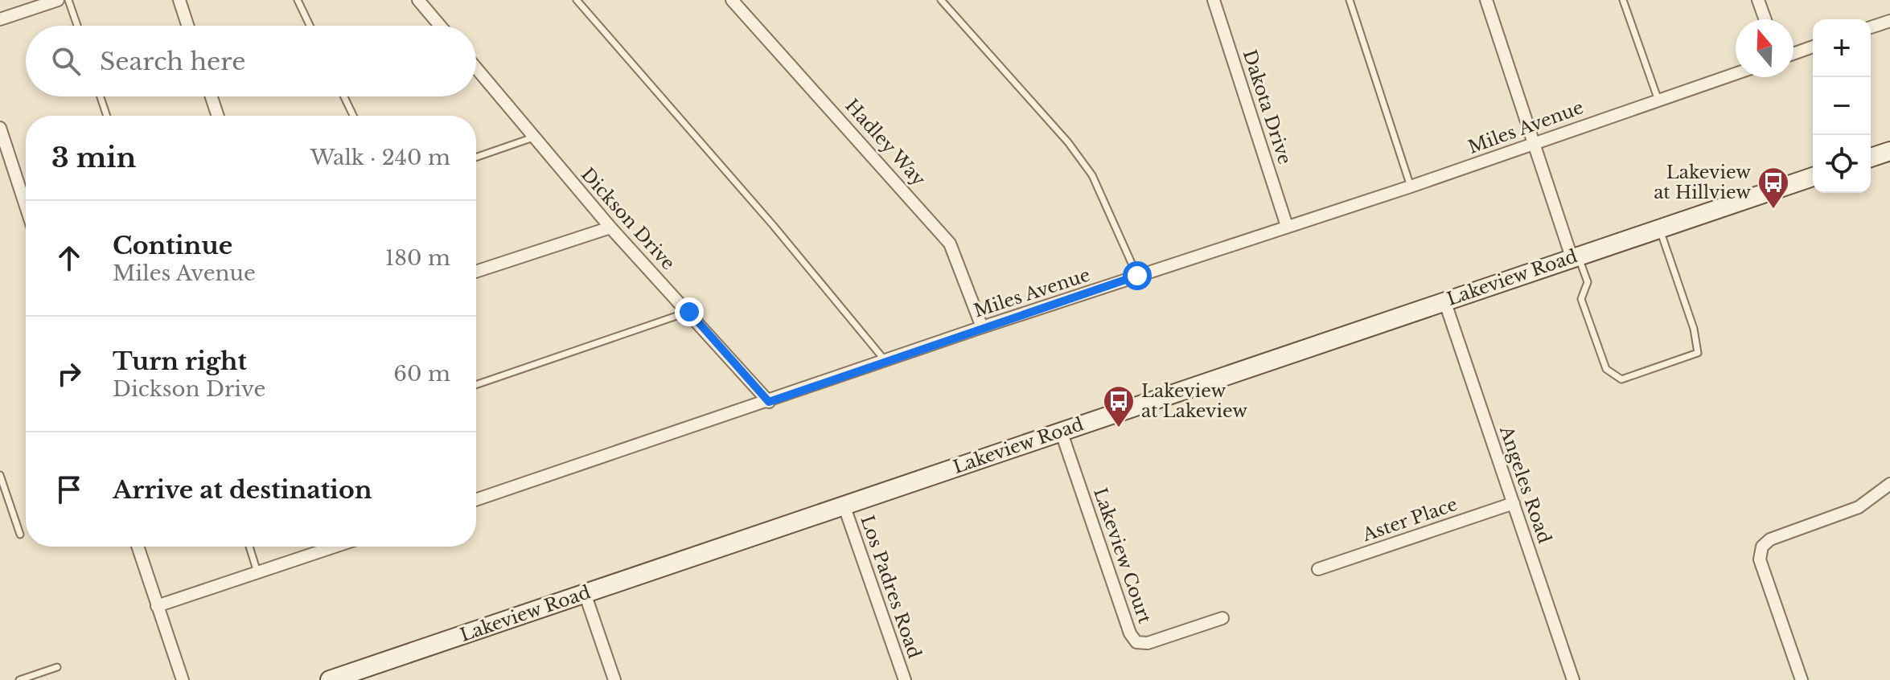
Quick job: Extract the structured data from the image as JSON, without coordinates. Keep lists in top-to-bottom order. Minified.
{"streets":{"main road":["Lakeview Road"],"street":["Dakota Drive","Miles Avenue","Hadley Way","Dickson Drive","Angeles Road","Aster Place","Lakeview Court","Los Padres Road"]},"crossings":[["Dakota Drive","Miles Avenue"],["Miles Avenue","Hadley Way"],["Miles Avenue","Dickson Drive"],["Lakeview Road","Angeles Road"],["Lakeview Road","Lakeview Court"],["Lakeview Road","Los Padres Road"],["Angeles Road","Aster Place"]],"places":{"bus stop":["Lakeview at Hillview","Lakeview at Lakeview"]},"north":"top","page":{"map_buttons":["+","−"],"search":"Search here","heading":["3 min","Walk · 240 m"],"list":[["Continue","Miles Avenue","180 m"],["Turn right","Dickson Drive","60 m"],"Arrive at destination"]}}
